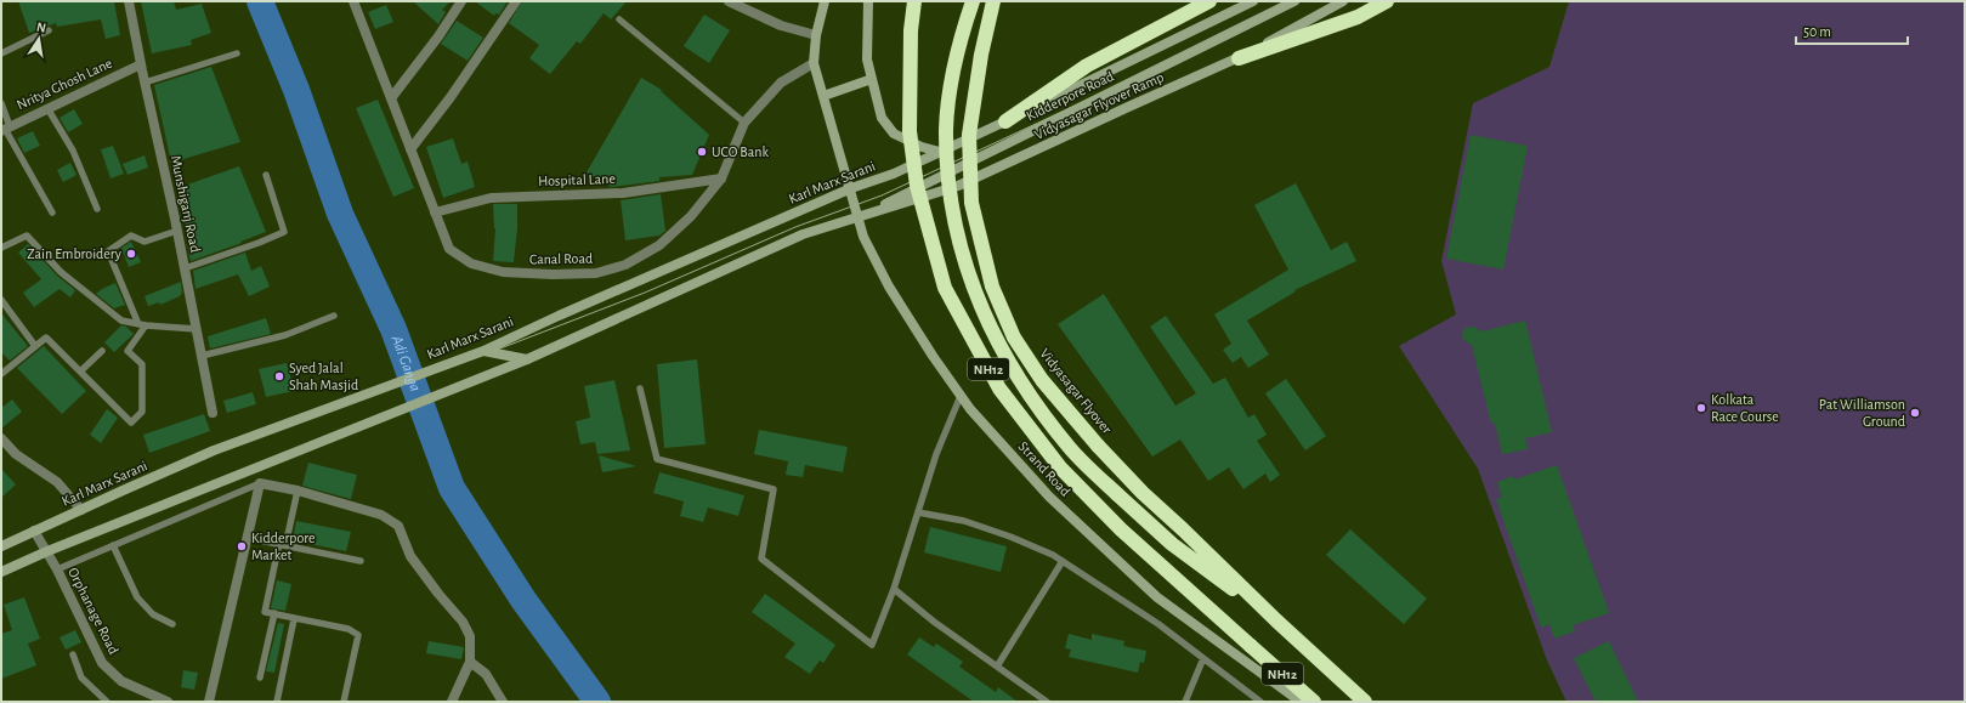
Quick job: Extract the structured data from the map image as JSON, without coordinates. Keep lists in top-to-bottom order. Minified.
{"streets":{"highway":["NH12","Vidyasagar Flyover"],"main road":["Kidderpore Road","Vidyasagar Flyover Ramp","Karl Marx Sarani","Strand Road"],"street":["Nritya Ghosh Lane","Hospital Lane","Munshiganj Road","Canal Road","Orphanage Road"]},"crossings":[["Nritya Ghosh Lane","Munshiganj Road"],["Kidderpore Road","Vidyasagar Flyover Ramp"],["Kidderpore Road","Karl Marx Sarani"],["Kidderpore Road","Strand Road"],["Vidyasagar Flyover Ramp","Strand Road"],["Hospital Lane","Canal Road"],["Karl Marx Sarani","Strand Road"],["Karl Marx Sarani","Orphanage Road"],["Canal Road","Strand Road"]],"water":["Adi Ganga"],"places":["UCO Bank","Zain Embroidery","Syed Jalal Shah Masjid","Kolkata Race Course","Pat Williamson Ground","Kidderpore Market"],"scale_bar":"50 m","north":"top"}
